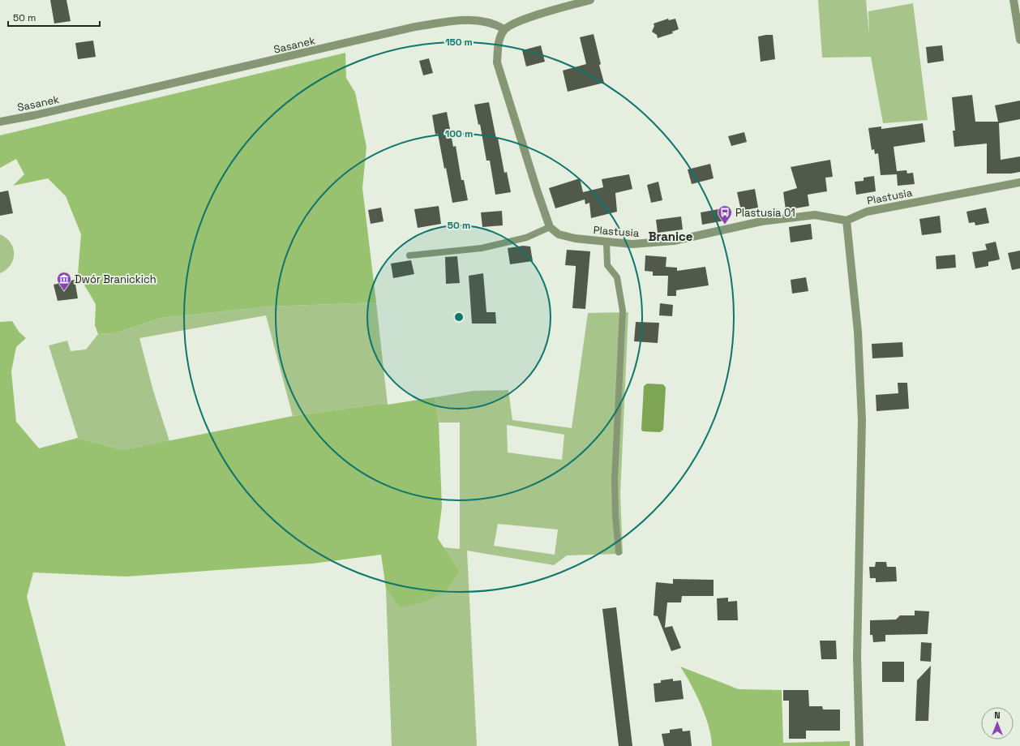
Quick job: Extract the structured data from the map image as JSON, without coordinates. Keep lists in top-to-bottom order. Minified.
{"streets":{"street":["Sasanek","Plastusia"]},"districts":["Branice"],"places":{"bus stop":["Plastusia 01"],"museum":["Dwór Branickich"]},"scale_bar":"50 m","north":"top","rings":["150 m","100 m","50 m"]}
